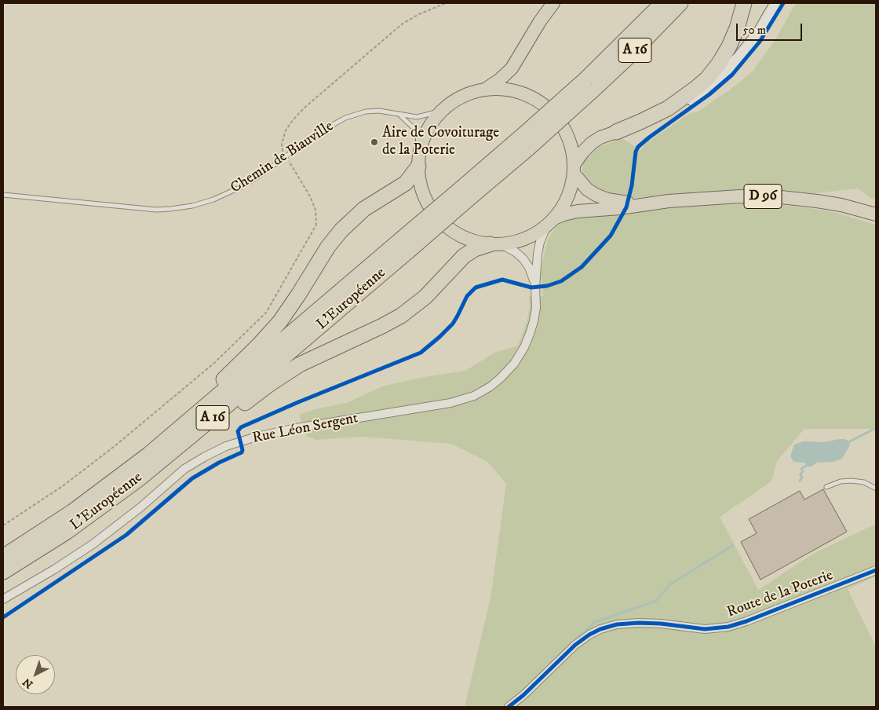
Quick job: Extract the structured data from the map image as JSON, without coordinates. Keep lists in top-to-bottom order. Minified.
{"streets":{"highway":["A 16","L'Européenne"],"main road":["D 96"],"street":["Rue Léon Sergent","Route de la Poterie"],"lane":["Chemin de Biauville"]},"places":["Aire de Covoiturage de la Poterie"],"scale_bar":"50 m","north":"bottom left"}
